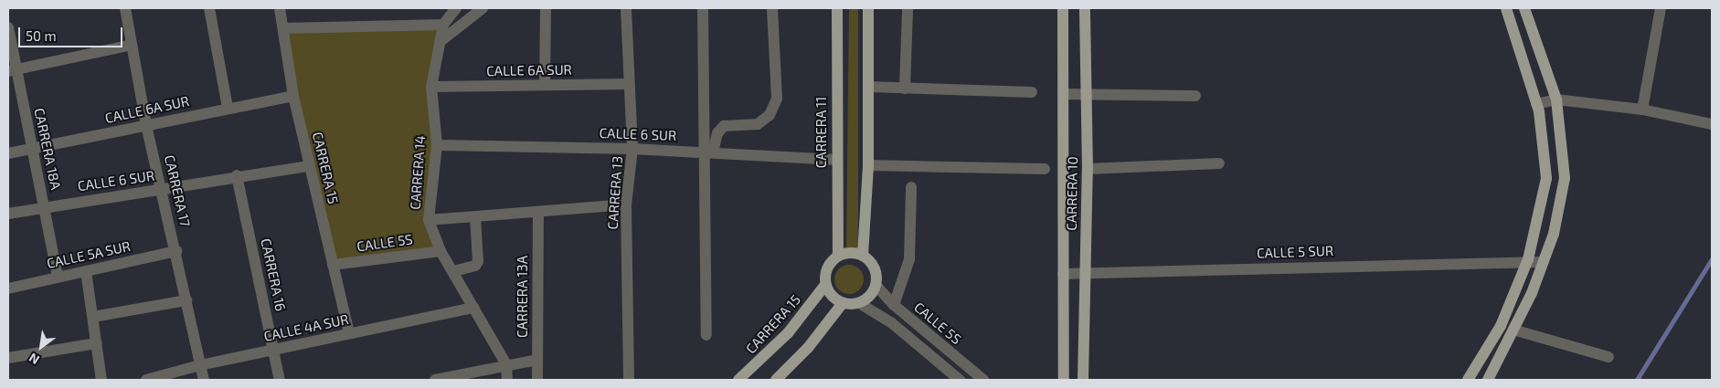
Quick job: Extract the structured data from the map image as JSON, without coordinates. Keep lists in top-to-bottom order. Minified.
{"streets":{"main road":["CARRERA 11","CARRERA 15","CARRERA 10"],"street":["CALLE 6A SUR","CALLE 6 SUR","CARRERA 18A","CARRERA 14","CARRERA 17","CARRERA 13","CALLE 5S","CALLE 5 SUR","CALLE 5A SUR","CARRERA 16","CARRERA 13A","CALLE 4A SUR"]},"crossings":[["CALLE 6A SUR","CARRERA 18A"],["CALLE 6A SUR","CARRERA 15"],["CALLE 6A SUR","CARRERA 14"],["CALLE 6A SUR","CARRERA 17"],["CALLE 6A SUR","CARRERA 13"],["CARRERA 11","CALLE 6 SUR"],["CARRERA 11","CARRERA 15"],["CARRERA 11","CALLE 5S"],["CALLE 6 SUR","CARRERA 18A"],["CALLE 6 SUR","CARRERA 15"],["CALLE 6 SUR","CARRERA 14"],["CALLE 6 SUR","CARRERA 17"],["CALLE 6 SUR","CARRERA 13"],["CALLE 6 SUR","CARRERA 16"],["CARRERA 18A","CALLE 5A SUR"],["CARRERA 15","CALLE 5S"],["CARRERA 15","CALLE 4A SUR"],["CARRERA 14","CALLE 5S"],["CARRERA 14","CALLE 4A SUR"],["CARRERA 17","CALLE 5A SUR"],["CARRERA 17","CALLE 4A SUR"],["CARRERA 10","CALLE 5 SUR"],["CARRERA 16","CALLE 4A SUR"]],"scale_bar":"50 m","north":"bottom left"}
